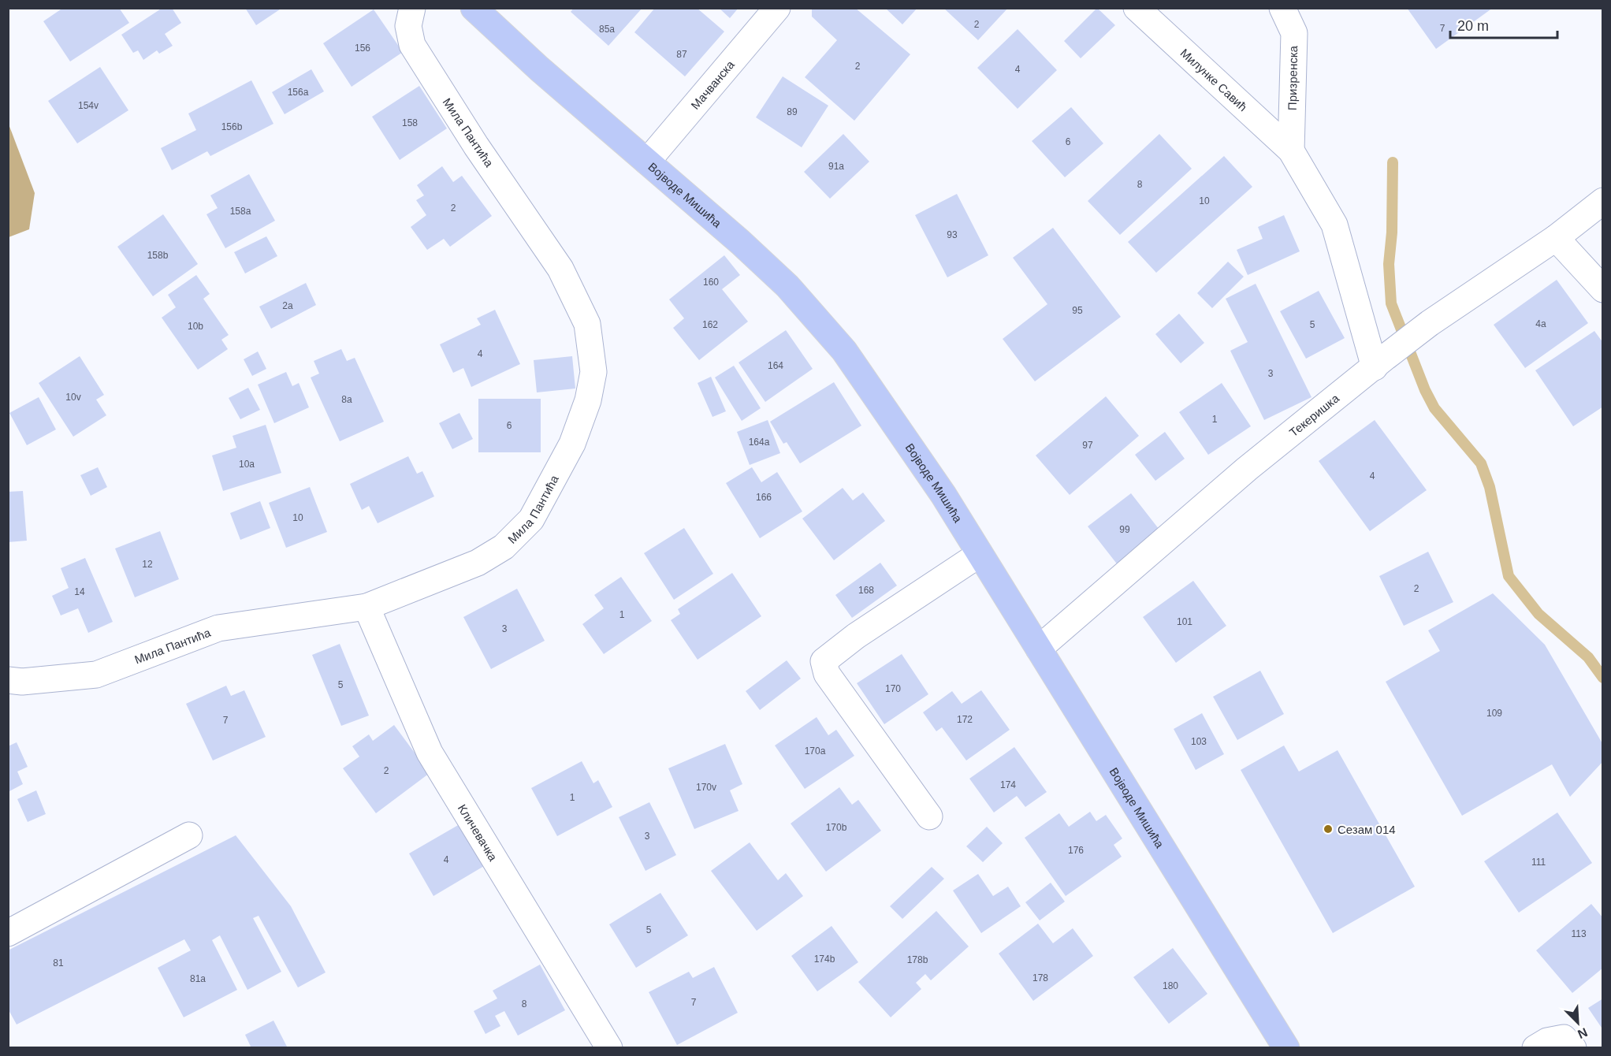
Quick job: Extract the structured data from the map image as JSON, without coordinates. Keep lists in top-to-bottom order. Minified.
{"streets":{"main road":["Војводе Мишића"],"street":["Призренска","Милунке Савић","Мачванска","Мила Пантића","Текеришка","Кличевачка"]},"crossings":[["Призренска","Милунке Савић"],["Мачванска","Војводе Мишића"],["Мила Пантића","Кличевачка"],["Војводе Мишића","Текеришка"]],"places":["Сезам 014"],"house_numbers":["2","7","85a","156","87","2","4","156a","154v","89","158","156b","6","91a","8","10","2","158a","93","158b","160","2a","95","4a","162","5","10b","4","164","3","10v","8a","1","6","164a","97","10a","4","166","10","99","12","2","168","14","1","101","3","5","170","109","172","7","103","170a","2","174","170v","1","170b","3","176","4","111","5","113","174b","178b","81","178","81a","180","7","8"],"scale_bar":"20 m","north":"bottom right"}
